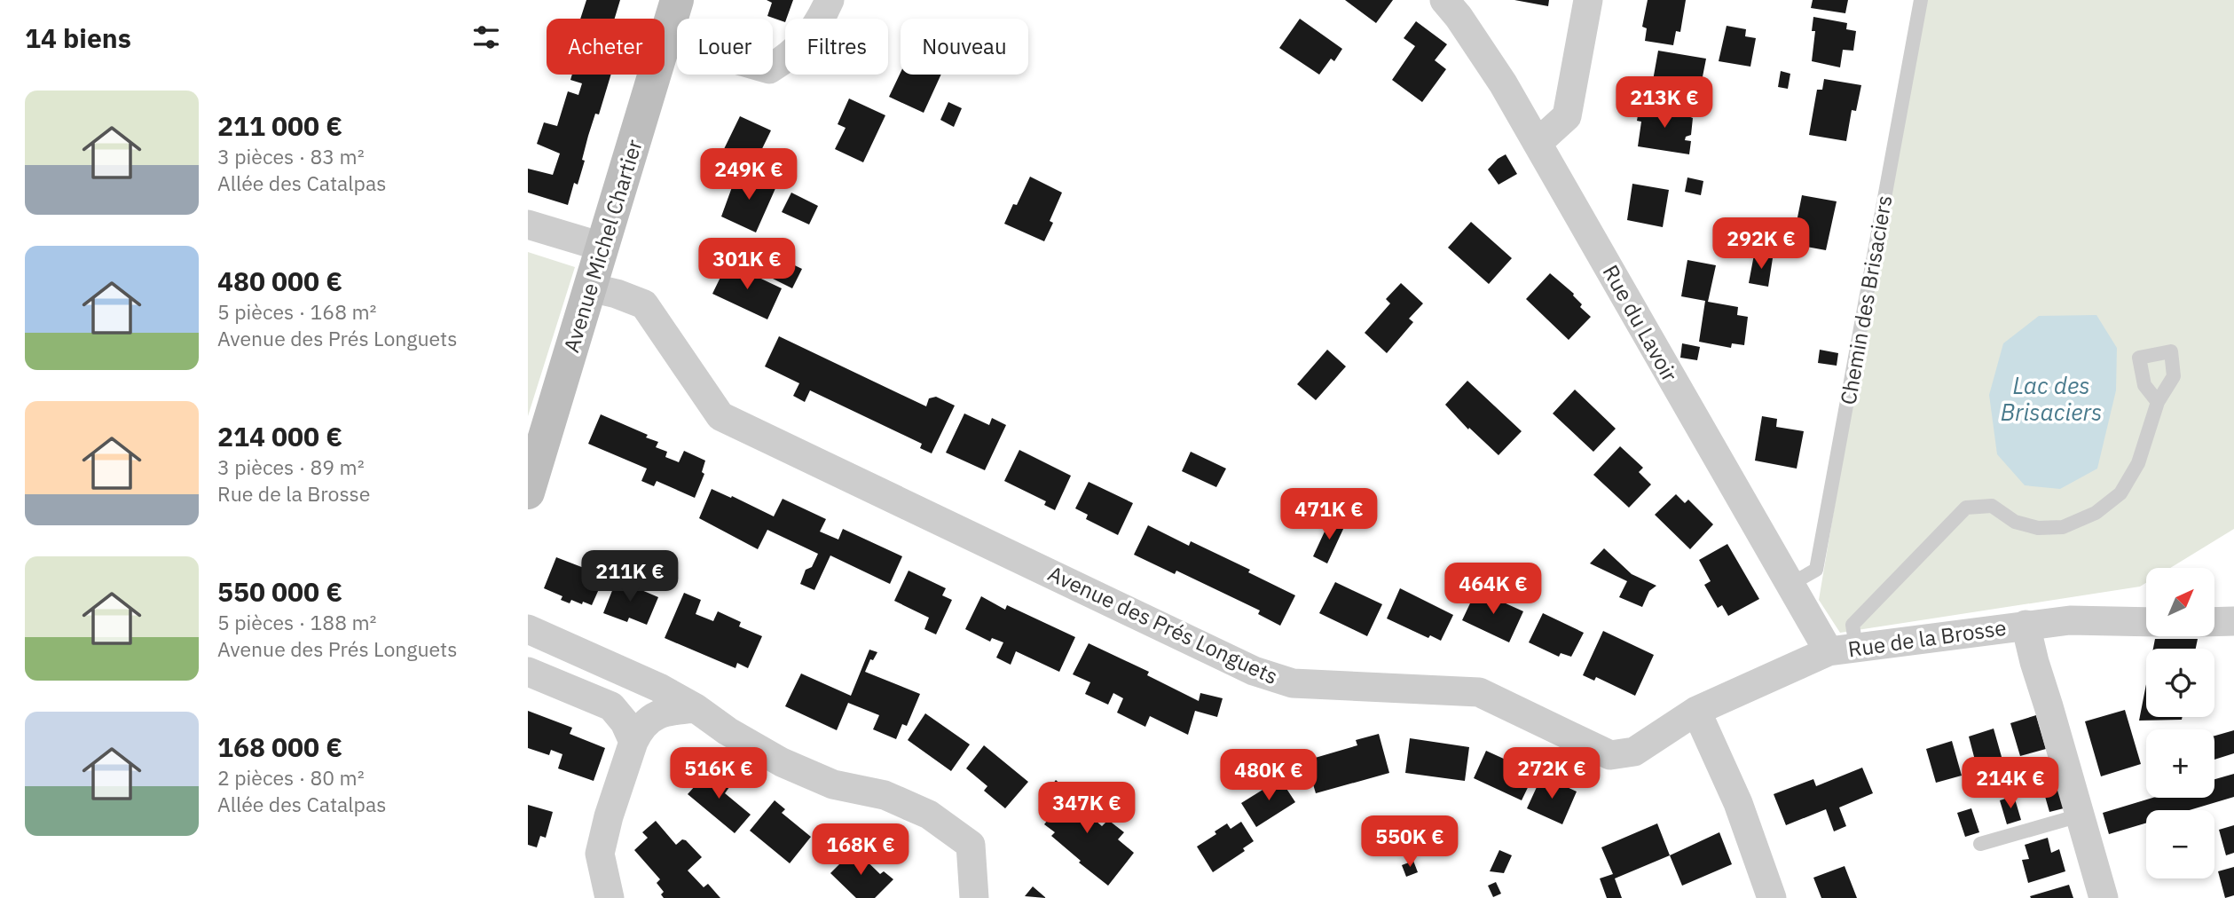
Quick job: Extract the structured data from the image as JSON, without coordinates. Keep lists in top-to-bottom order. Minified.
{"streets":{"main road":["Avenue Michel Chartier"],"street":["Rue du Lavoir","Avenue des Prés Longuets","Rue de la Brosse"],"lane":["Chemin des Brisaciers"]},"crossings":[["Avenue Michel Chartier","Avenue des Prés Longuets"],["Chemin des Brisaciers","Rue du Lavoir"],["Rue du Lavoir","Avenue des Prés Longuets"],["Rue du Lavoir","Rue de la Brosse"],["Avenue des Prés Longuets","Rue de la Brosse"]],"water":["Lac des Brisaciers"],"north":"top right","page":{"heading":"14 biens","chip":["Acheter","Louer","Filtres","Nouveau"],"list":[{"name":"211 000 €","note":"3 pièces · 83 m² · Allée des Catalpas"},{"name":"480 000 €","note":"5 pièces · 168 m² · Avenue des Prés Longuets"},{"name":"214 000 €","note":"3 pièces · 89 m² · Rue de la Brosse"},{"name":"550 000 €","note":"5 pièces · 188 m² · Avenue des Prés Longuets"},{"name":"168 000 €","note":"2 pièces · 80 m² · Allée des Catalpas"}],"price":["213K €","249K €","292K €","301K €","471K €","211K €","464K €","516K €","272K €","480K €","214K €","347K €","550K €","168K €"],"map_buttons":["+","−"]}}
